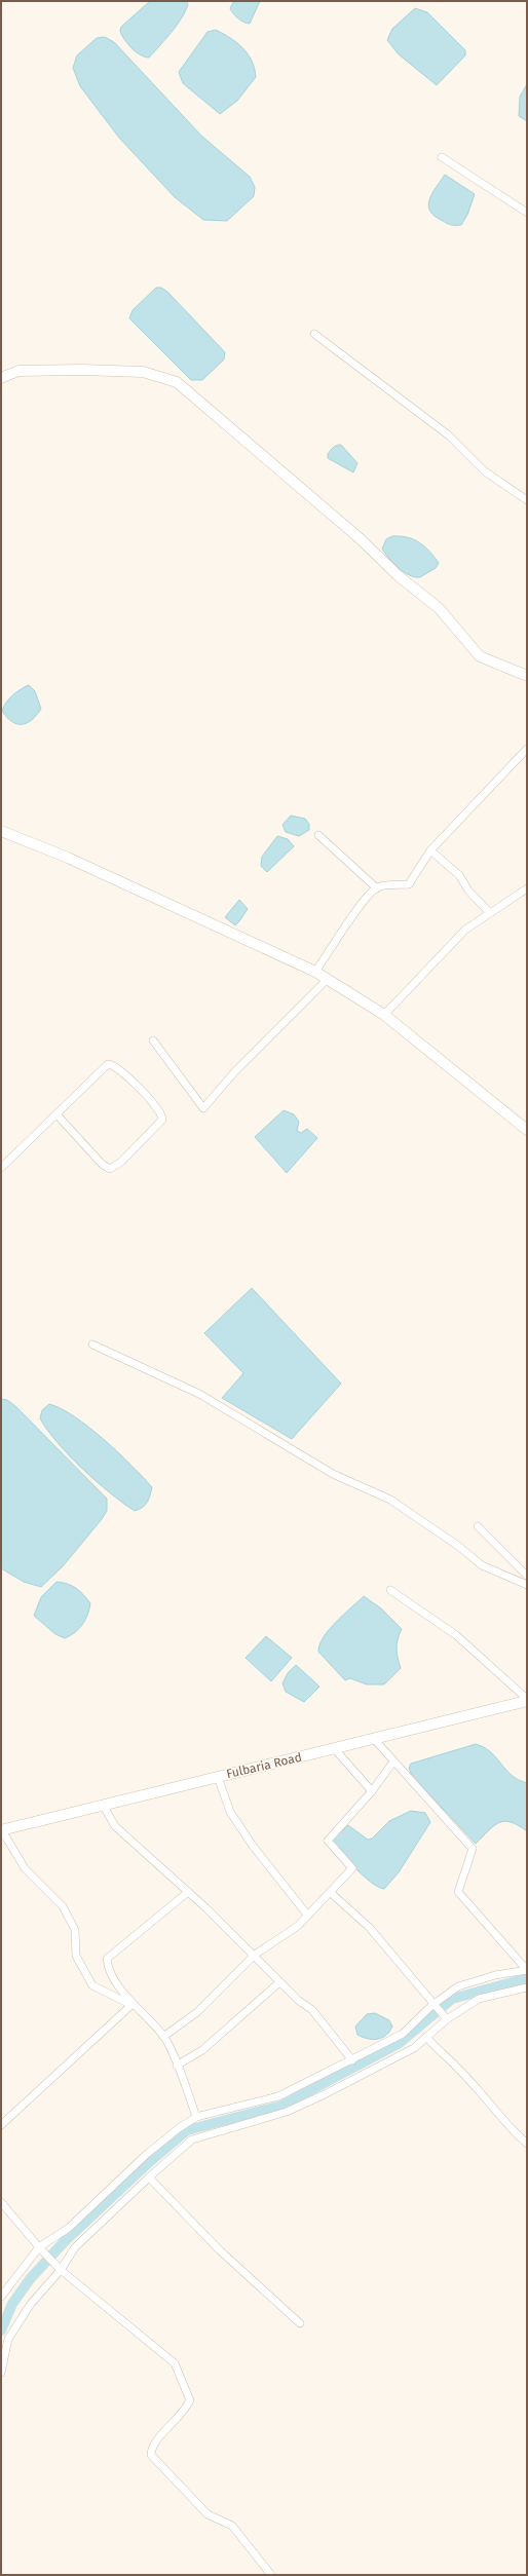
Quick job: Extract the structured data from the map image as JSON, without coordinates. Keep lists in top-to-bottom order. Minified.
{"streets":{"street":["Fulbaria Road"]}}
